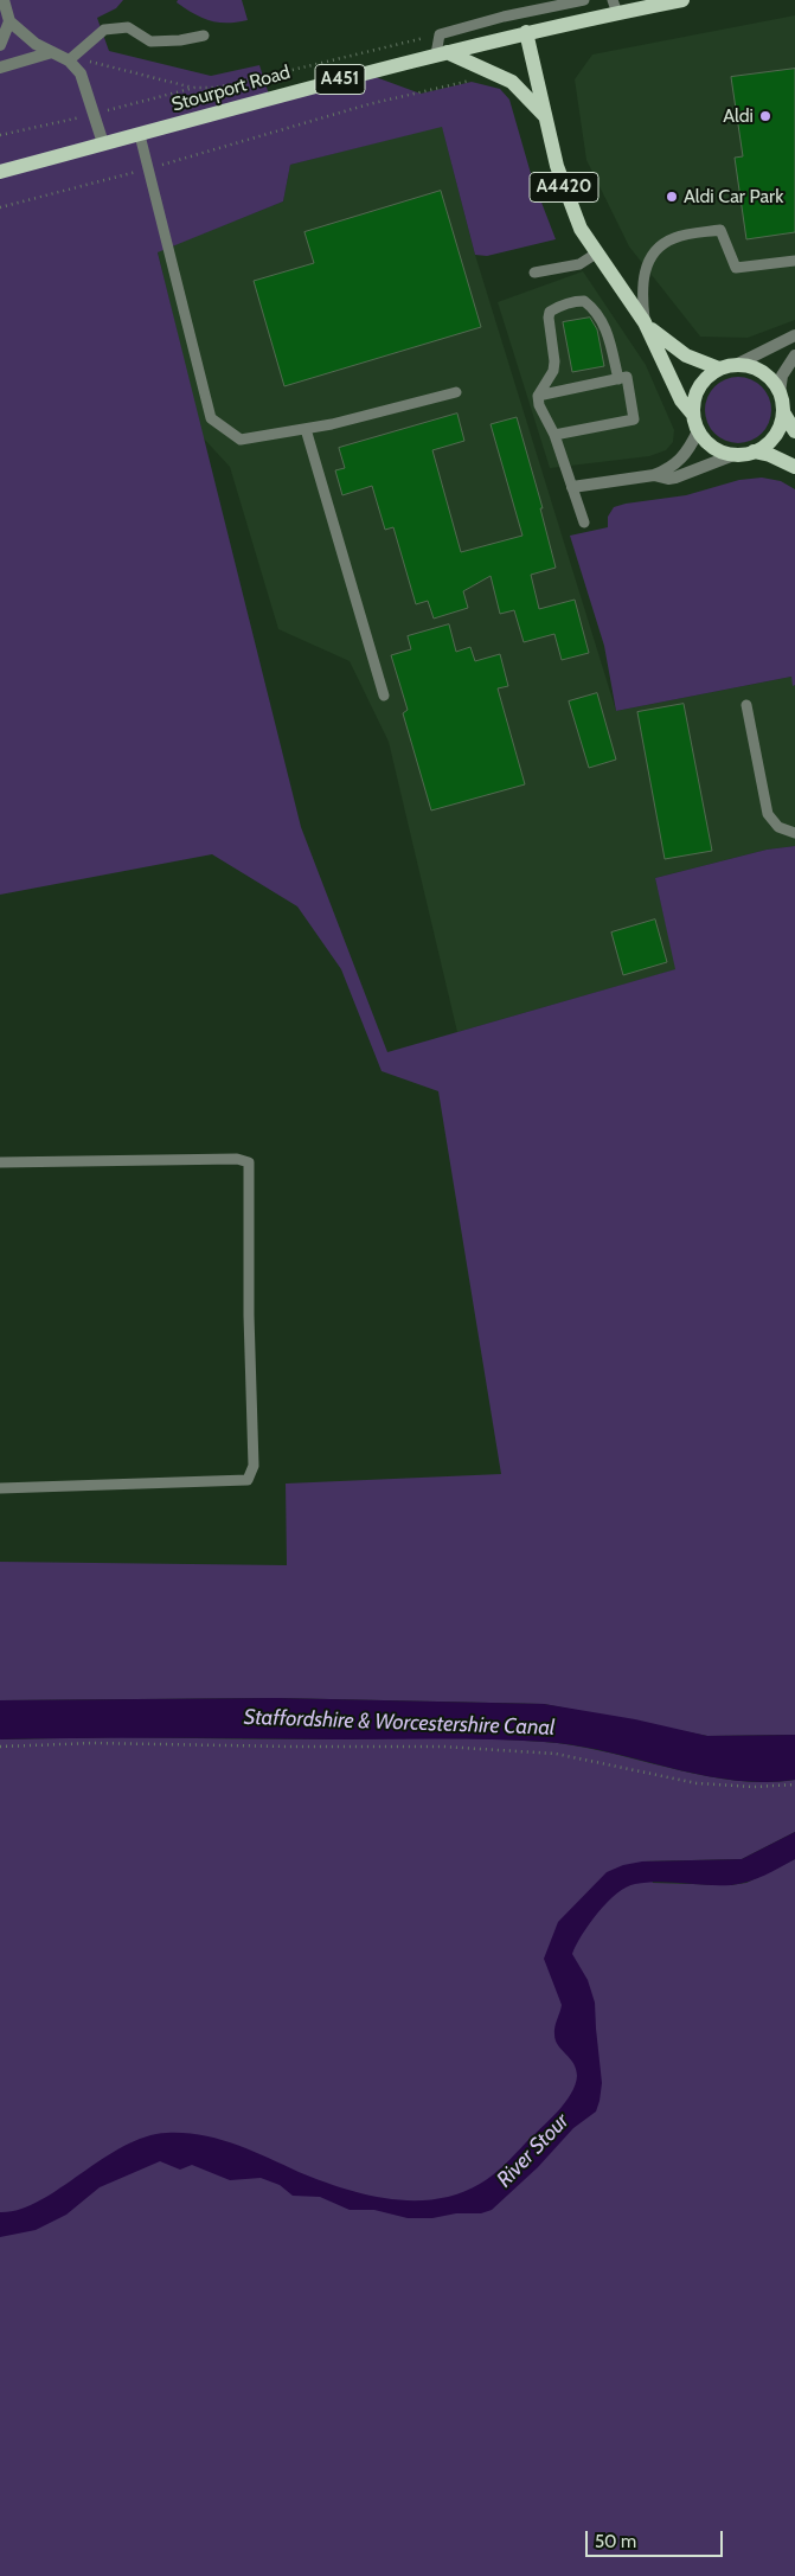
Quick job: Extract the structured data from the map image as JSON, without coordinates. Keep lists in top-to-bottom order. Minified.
{"streets":{"main road":["A451","Stourport Road","A4420"]},"crossings":[["Stourport Road","A4420"]],"water":["Staffordshire & Worcestershire Canal","River Stour"],"places":["Aldi","Aldi Car Park"],"scale_bar":"50 m"}
